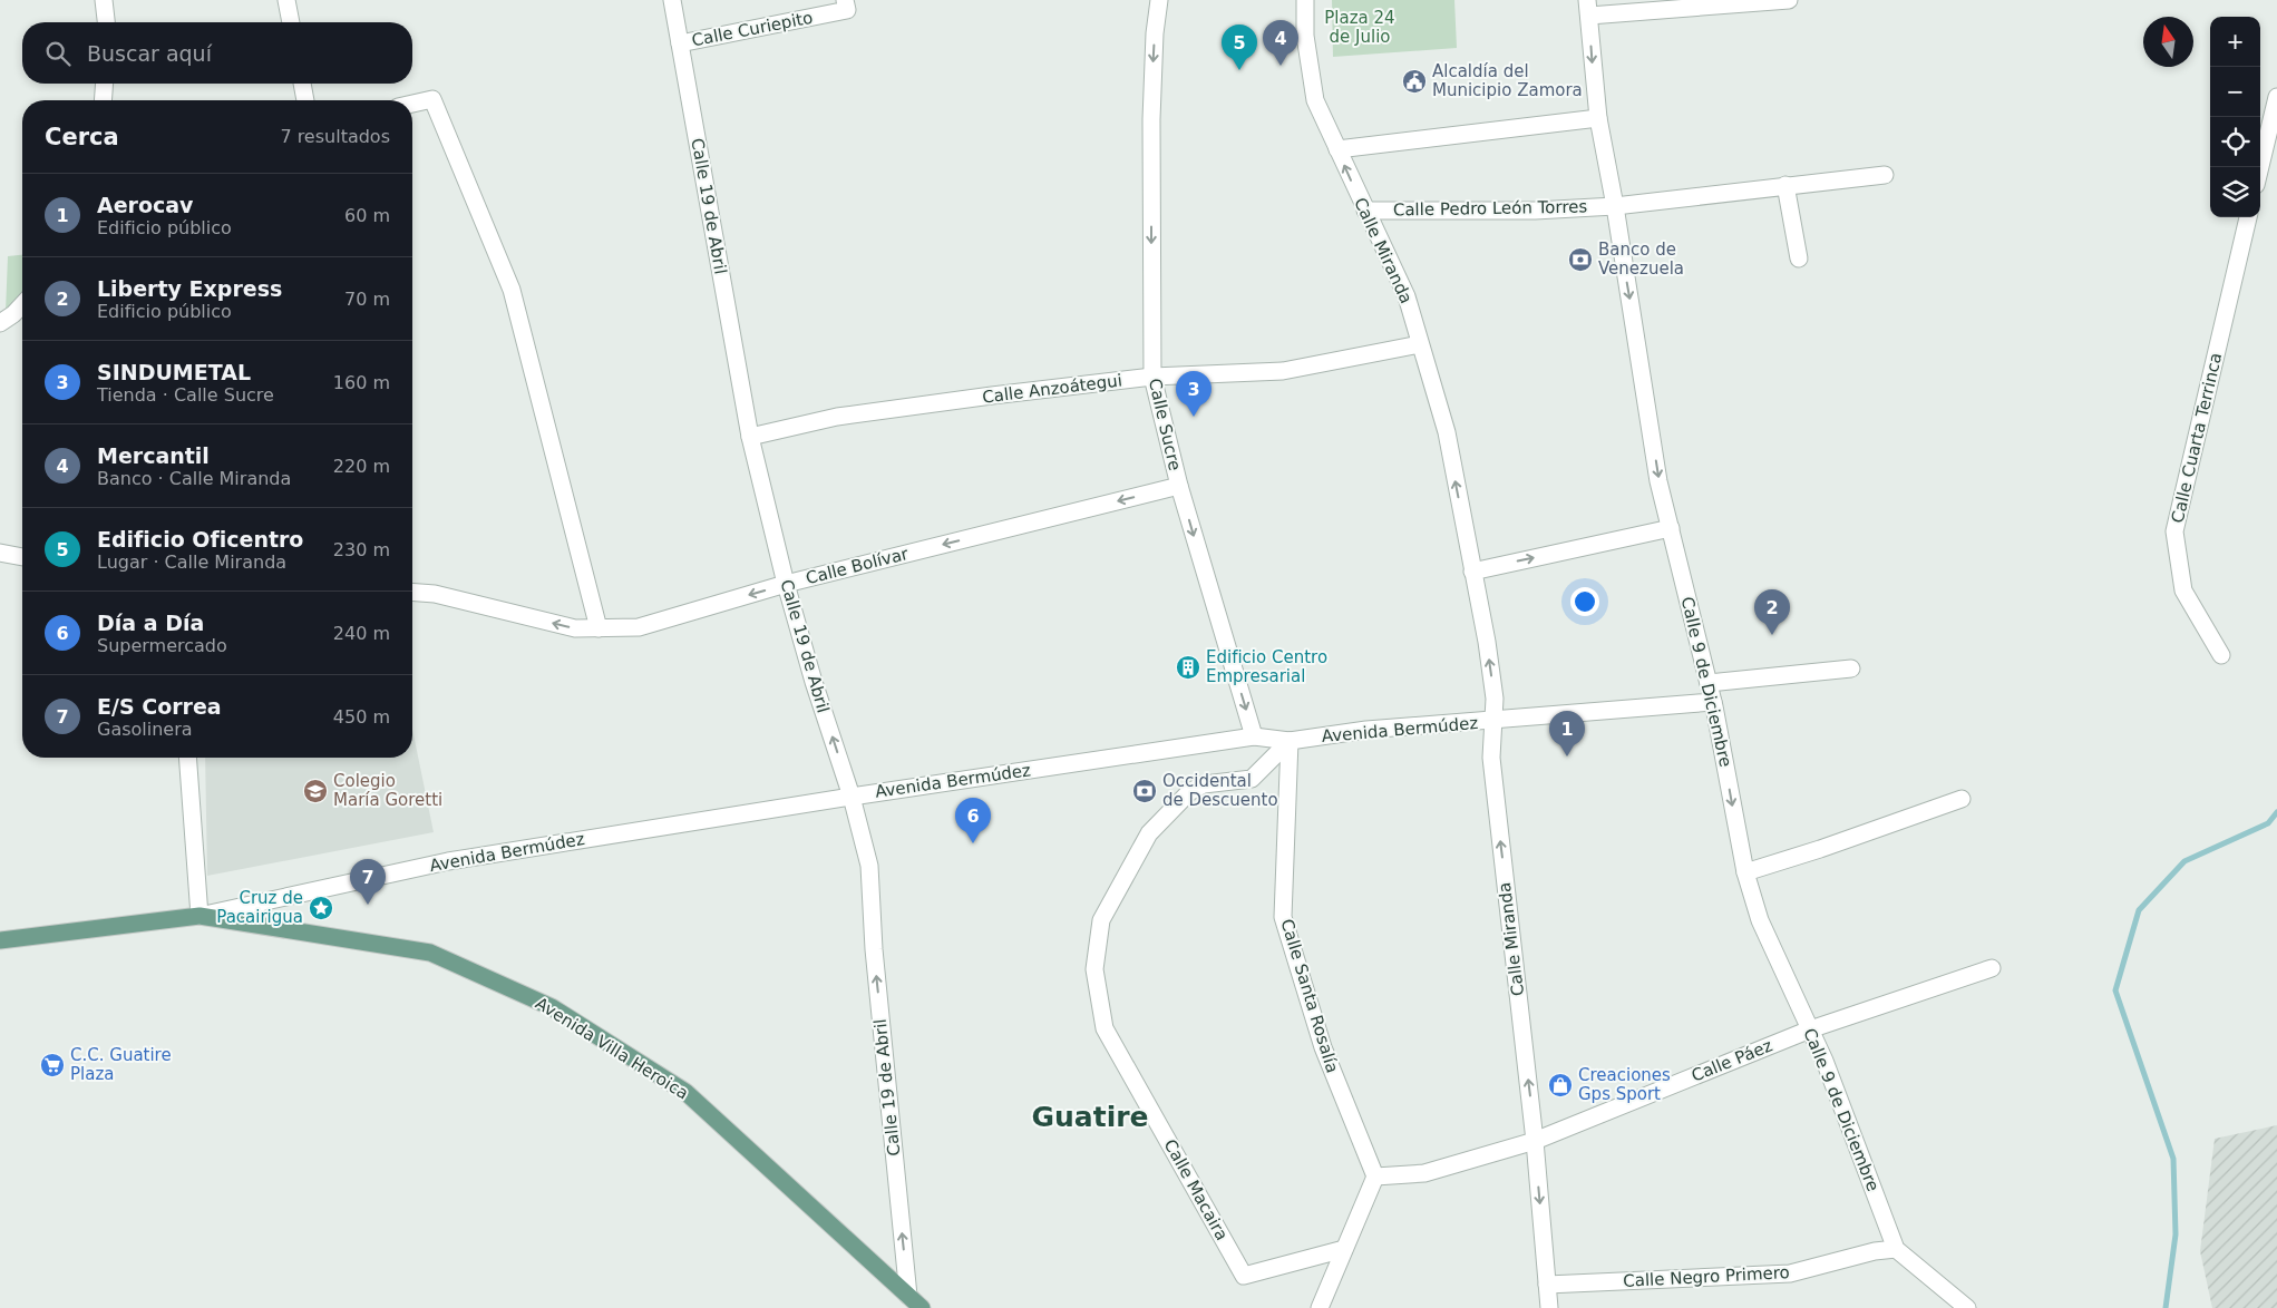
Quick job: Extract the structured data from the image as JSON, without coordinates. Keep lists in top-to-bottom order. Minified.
{"streets":{"main road":["Avenida Villa Heroica"],"street":["Calle Curiepito","Calle 19 de Abril","Calle Pedro León Torres","Calle Miranda","Calle Anzoátegui","Calle Sucre","Calle Cuarta Terrinca","Calle Bolívar","Calle 9 de Diciembre","Avenida Bermúdez","Calle Santa Rosalía","Calle Páez","Calle Macaira","Calle Negro Primero"]},"crossings":[["Calle Curiepito","Calle 19 de Abril"],["Calle 19 de Abril","Calle Anzoátegui"],["Calle 19 de Abril","Calle Bolívar"],["Calle 19 de Abril","Avenida Bermúdez"],["Calle 19 de Abril","Avenida Villa Heroica"],["Calle Pedro León Torres","Calle Miranda"],["Calle Pedro León Torres","Calle 9 de Diciembre"],["Calle Miranda","Calle Anzoátegui"],["Calle Miranda","Avenida Bermúdez"],["Calle Miranda","Calle Páez"],["Calle Miranda","Calle Negro Primero"],["Calle Anzoátegui","Calle Sucre"],["Calle Sucre","Calle Bolívar"],["Calle Sucre","Avenida Bermúdez"],["Calle 9 de Diciembre","Avenida Bermúdez"],["Calle 9 de Diciembre","Calle Páez"],["Calle 9 de Diciembre","Calle Negro Primero"],["Avenida Bermúdez","Calle Santa Rosalía"],["Avenida Bermúdez","Avenida Villa Heroica"],["Avenida Bermúdez","Calle Macaira"],["Calle Santa Rosalía","Calle Páez"],["Calle Santa Rosalía","Calle Macaira"]],"one_way":["Calle 19 de Abril","Calle Sucre","Calle Bolívar","Calle 9 de Diciembre"],"districts":["Guatire"],"parks":["Plaza 24 de Julio"],"places":{"public building":["Alcaldía del Municipio Zamora"],"bank":["Banco de Venezuela","Occidental de Descuento"],"building":["Edificio Centro Empresarial"],"school or university":["Colegio María Goretti"],"place":["Cruz de Pacairigua"],"supermarket":["C.C. Guatire Plaza"],"shop":["Creaciones Gps Sport"]},"north":"top","page":{"map_buttons":["+","−"],"pins":["4","5","3","2","1","6","7"],"search":"Buscar aquí","heading":["Cerca","7 resultados"],"list":[{"mark":"1","name":"Aerocav","note":"Edificio público","value":"60 m"},{"mark":"2","name":"Liberty Express","note":"Edificio público","value":"70 m"},{"mark":"3","name":"SINDUMETAL","note":"Tienda · Calle Sucre","value":"160 m"},{"mark":"4","name":"Mercantil","note":"Banco · Calle Miranda","value":"220 m"},{"mark":"5","name":"Edificio Oficentro","note":"Lugar · Calle Miranda","value":"230 m"},{"mark":"6","name":"Día a Día","note":"Supermercado","value":"240 m"},{"mark":"7","name":"E/S Correa","note":"Gasolinera","value":"450 m"}]}}
